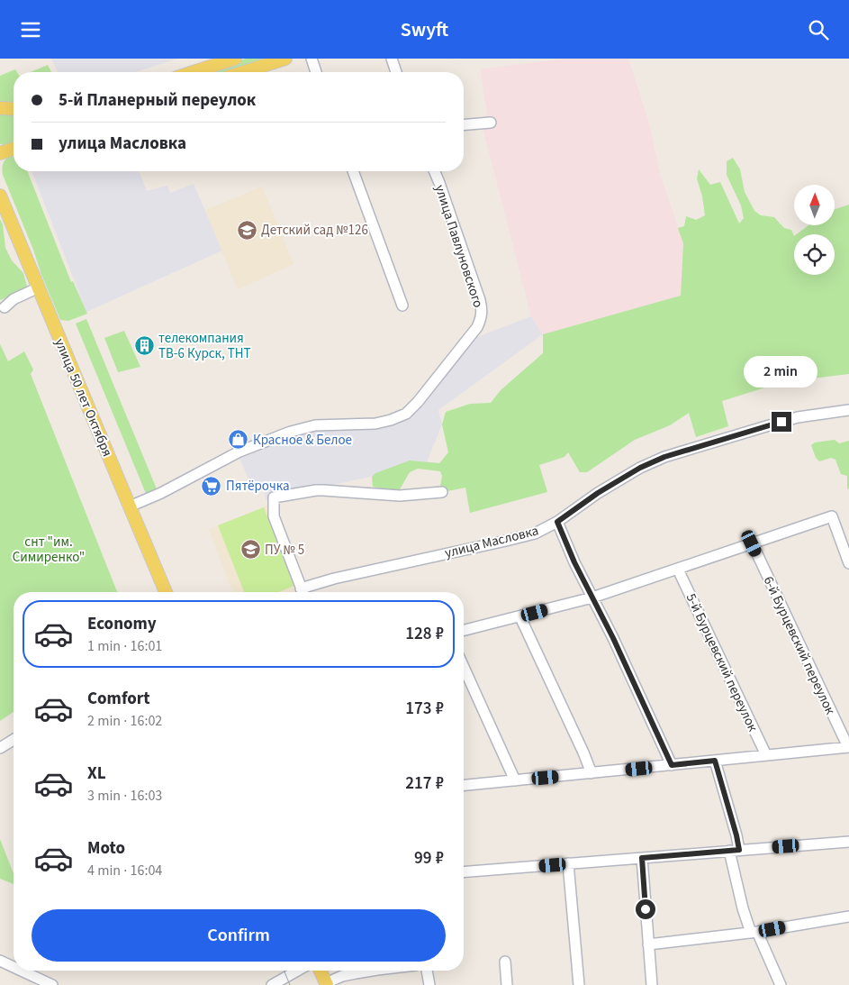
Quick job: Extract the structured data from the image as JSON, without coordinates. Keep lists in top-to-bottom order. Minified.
{"streets":{"main road":["улица 50 лет Октября"],"street":["улица Павлуновского","улица Масловка","6-й Бурцевский переулок","5-й Бурцевский переулок"]},"crossings":[["улица Павлуновского","улица 50 лет Октября"]],"parks":["снт \"им. Симиренко\""],"places":{"school or university":["Детский сад №126","ПУ № 5"],"building":["телекомпания ТВ-6 Курск, ТНТ"],"shop":["Красное & Белое"],"supermarket":["Пятёрочка"]},"north":"top","page":{"header":"Swyft","banner":["5-й Планерный переулок","улица Масловка"],"bubble":"2 min","list":[{"name":"Economy","note":"1 min · 16:01","value":"128 ₽"},{"name":"Comfort","note":"2 min · 16:02","value":"173 ₽"},{"name":"XL","note":"3 min · 16:03","value":"217 ₽"},{"name":"Moto","note":"4 min · 16:04","value":"99 ₽"}],"buttons":"Confirm"}}
